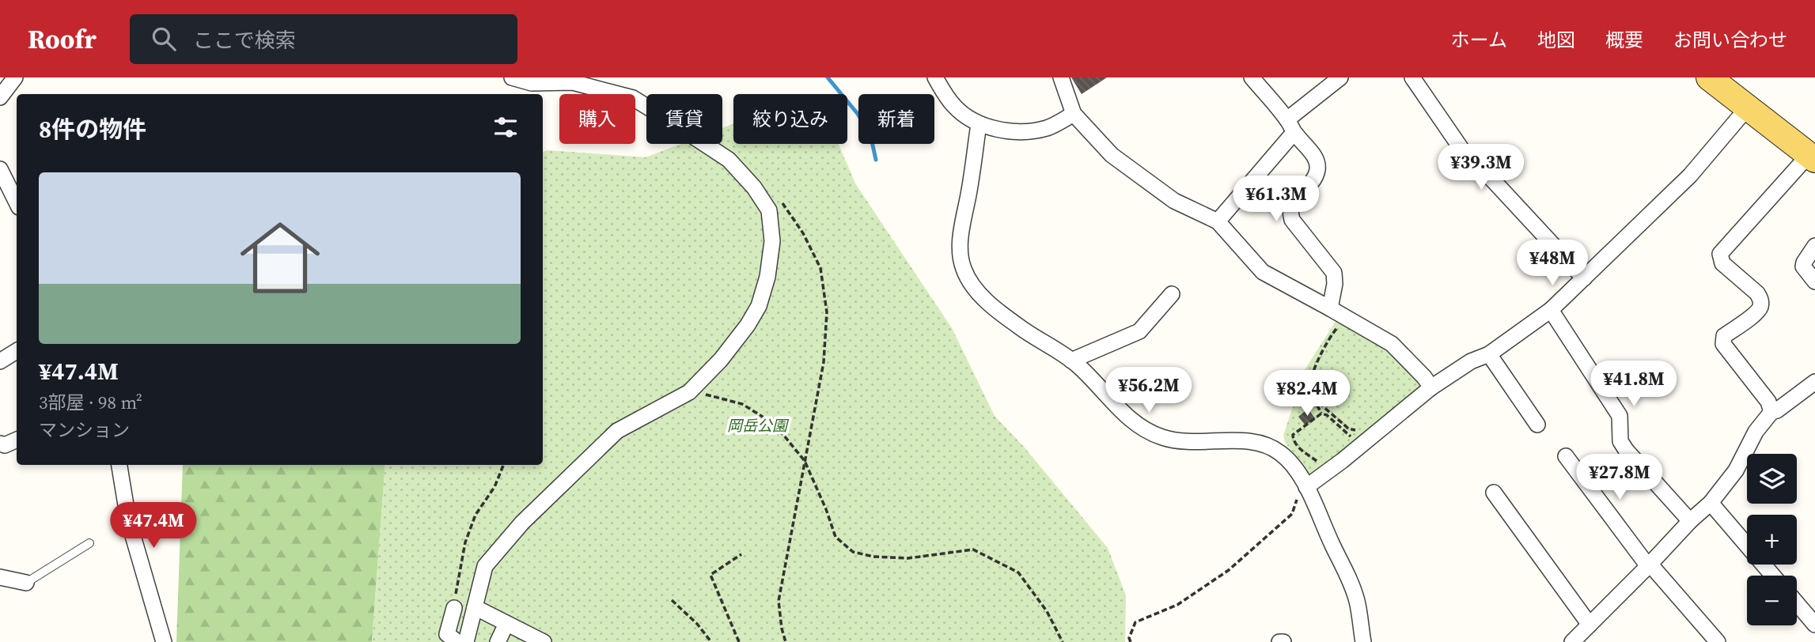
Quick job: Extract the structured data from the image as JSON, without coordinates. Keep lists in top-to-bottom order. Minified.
{"parks":["岡岳公園"],"page":{"header":"Roofr","search":"ここで検索","nav":["ホーム","地図","概要","お問い合わせ"],"chip":["購入","賃貸","絞り込み","新着"],"heading":"8件の物件","price":["¥39.3M","¥61.3M","¥48M","¥41.8M","¥56.2M","¥82.4M","¥27.8M","¥47.4M"],"list":[{"name":"¥47.4M","note":"3部屋 · 98 m² · マンション"}],"map_buttons":["+","−"]}}
